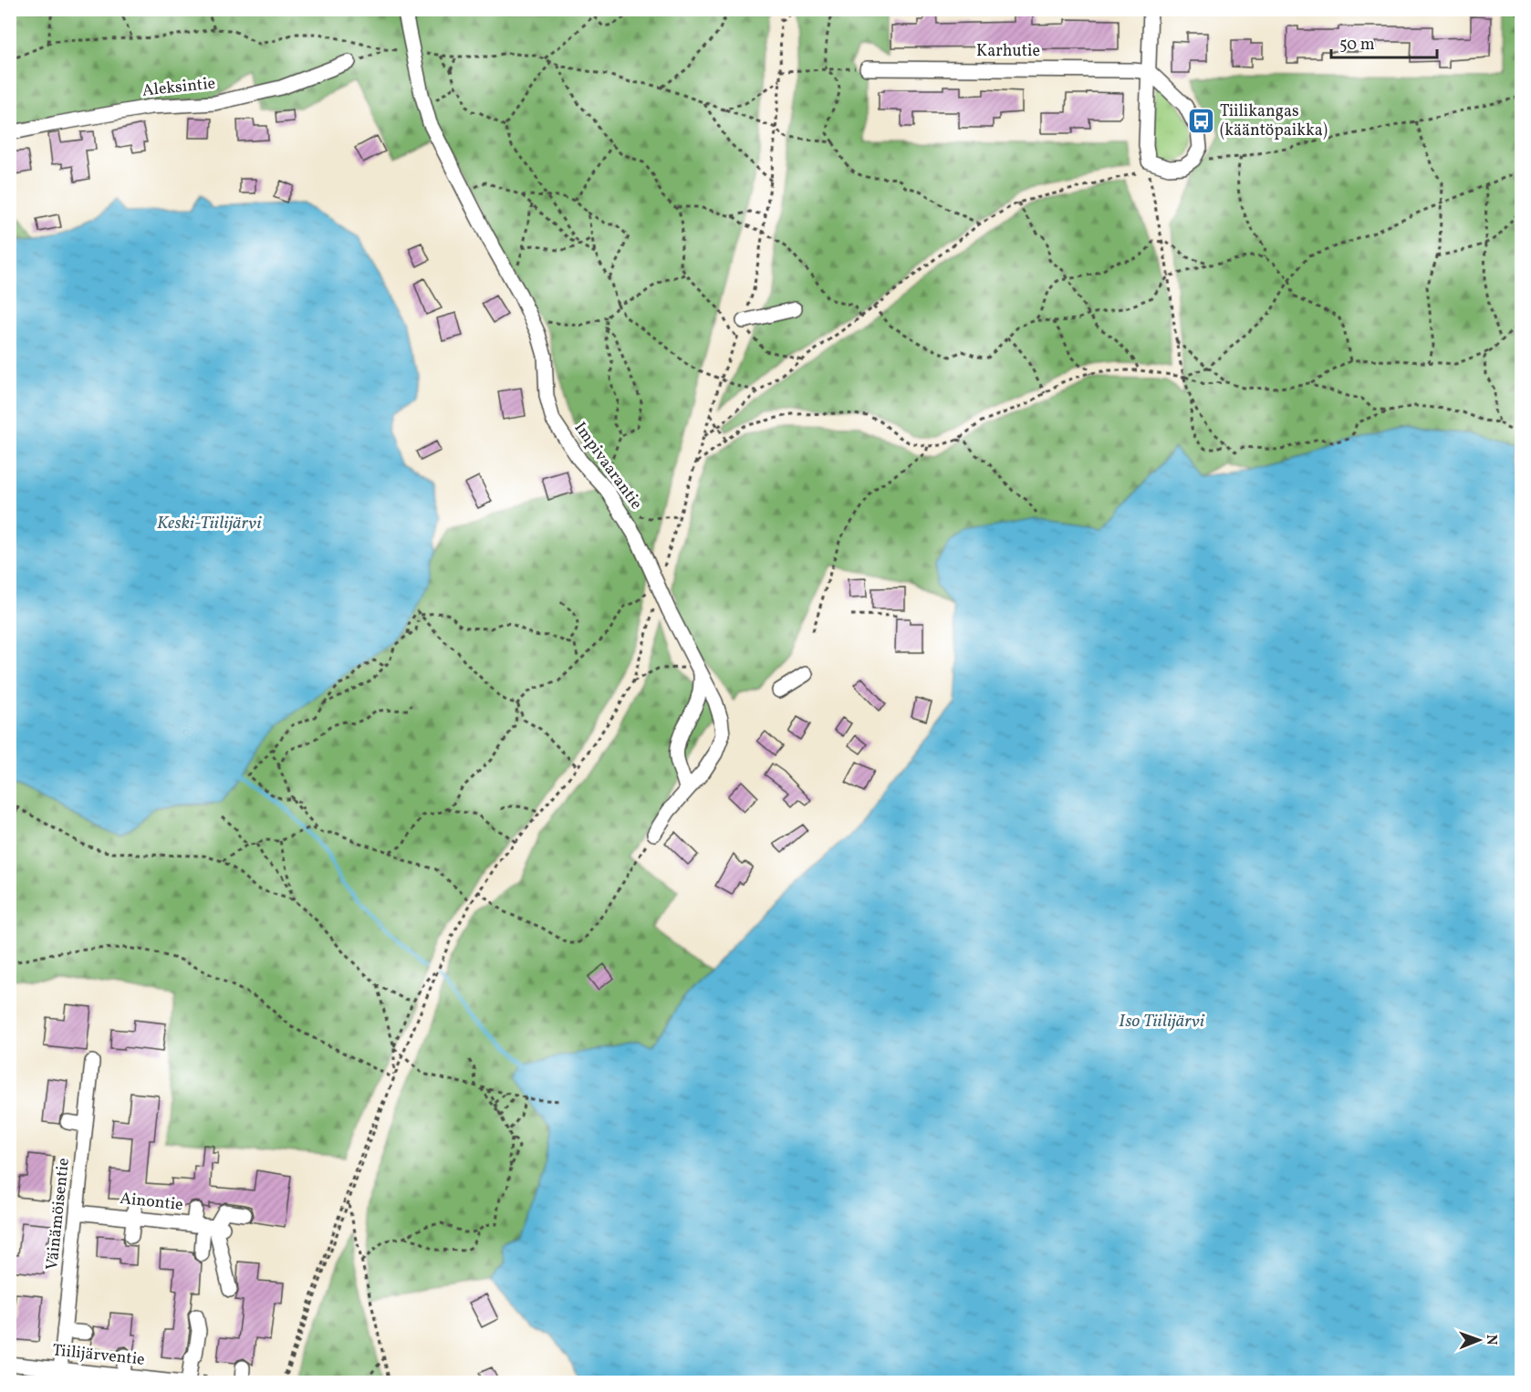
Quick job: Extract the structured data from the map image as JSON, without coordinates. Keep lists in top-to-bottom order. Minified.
{"streets":{"street":["Karhutie","Aleksintie","Impivaarantie","Ainontie","Väinämöisentie","Tiilijärventie"]},"crossings":[["Ainontie","Väinämöisentie"],["Väinämöisentie","Tiilijärventie"]],"water":["Keski-Tiilijärvi","Iso Tiilijärvi"],"places":{"bus stop":["Tiilikangas (kääntöpaikka)"]},"scale_bar":"50 m","north":"right"}
